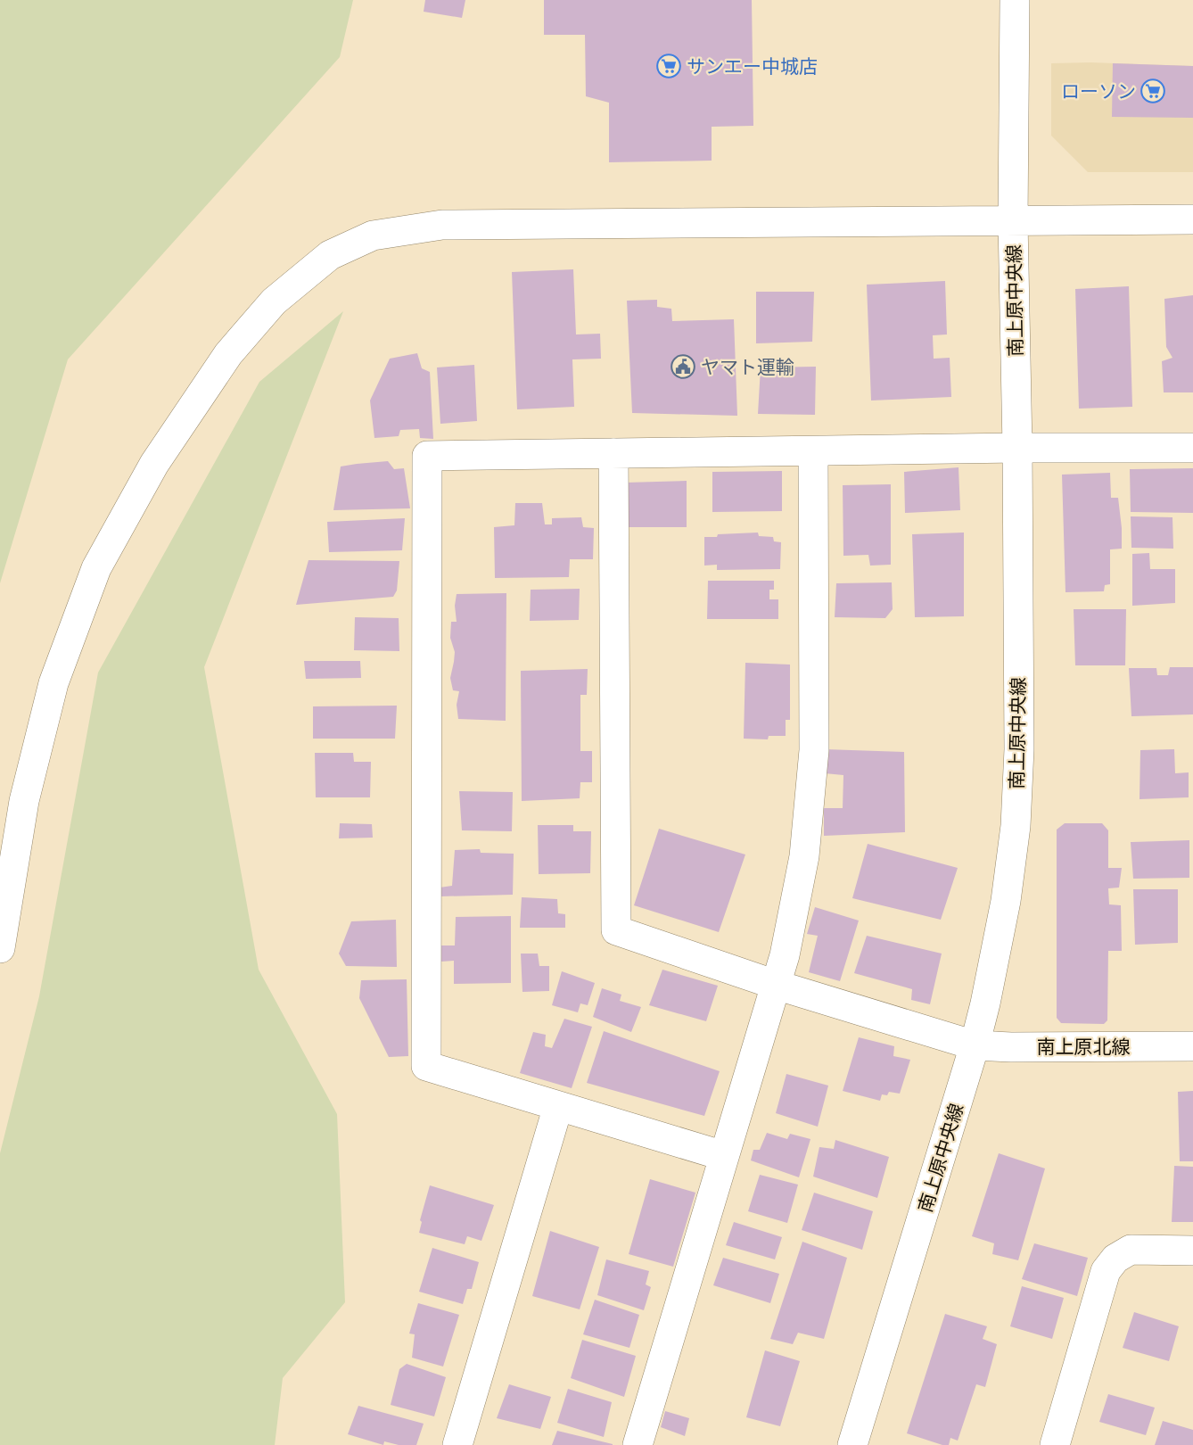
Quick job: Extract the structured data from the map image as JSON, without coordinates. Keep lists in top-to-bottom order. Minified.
{"streets":{"street":["南上原中央線","南上原北線"]},"crossings":[["南上原中央線","南上原北線"]],"places":{"supermarket":["サンエー中城店","ローソン"],"public building":["ヤマト運輸"]}}
